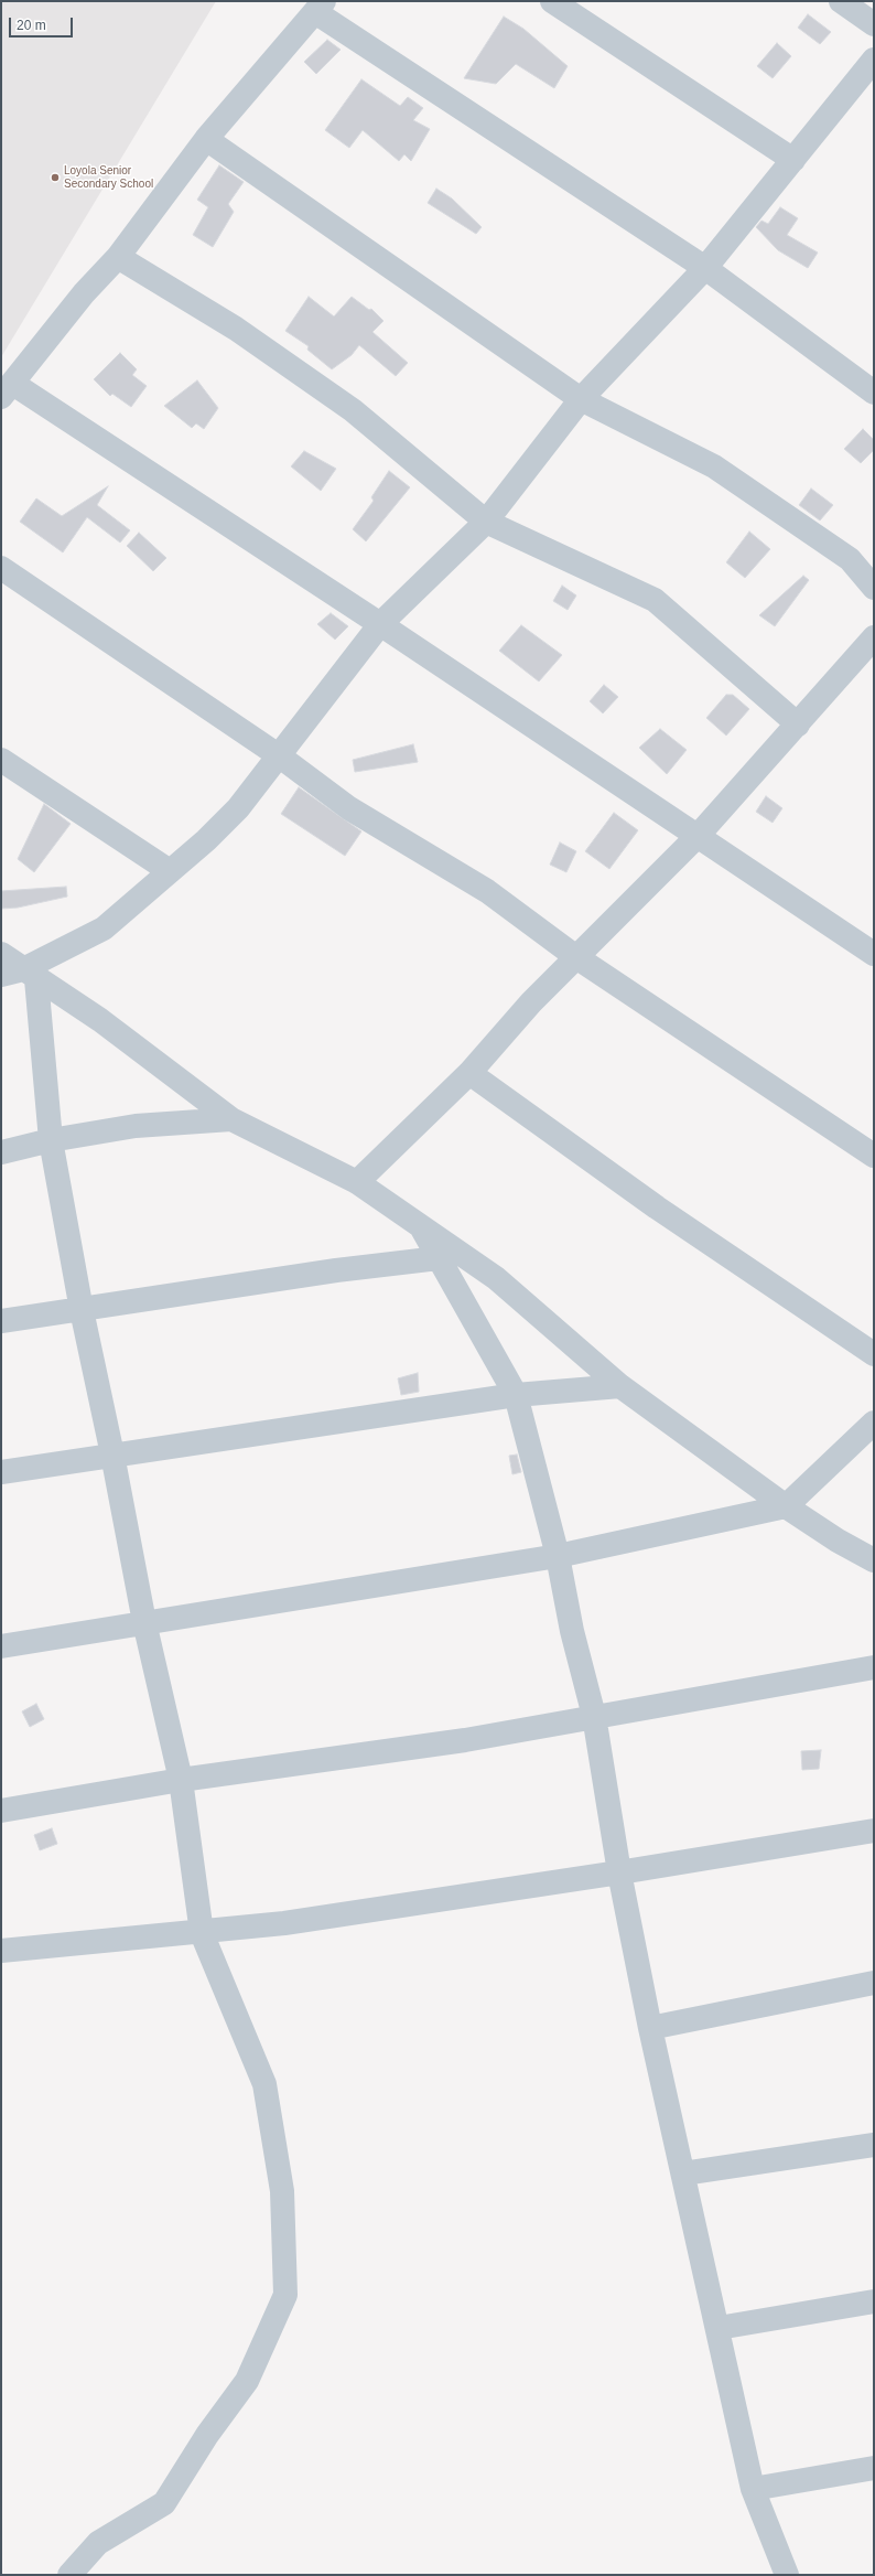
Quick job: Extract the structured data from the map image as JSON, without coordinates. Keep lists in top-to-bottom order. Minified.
{"places":["Loyola Senior Secondary School"],"scale_bar":"20 m"}
